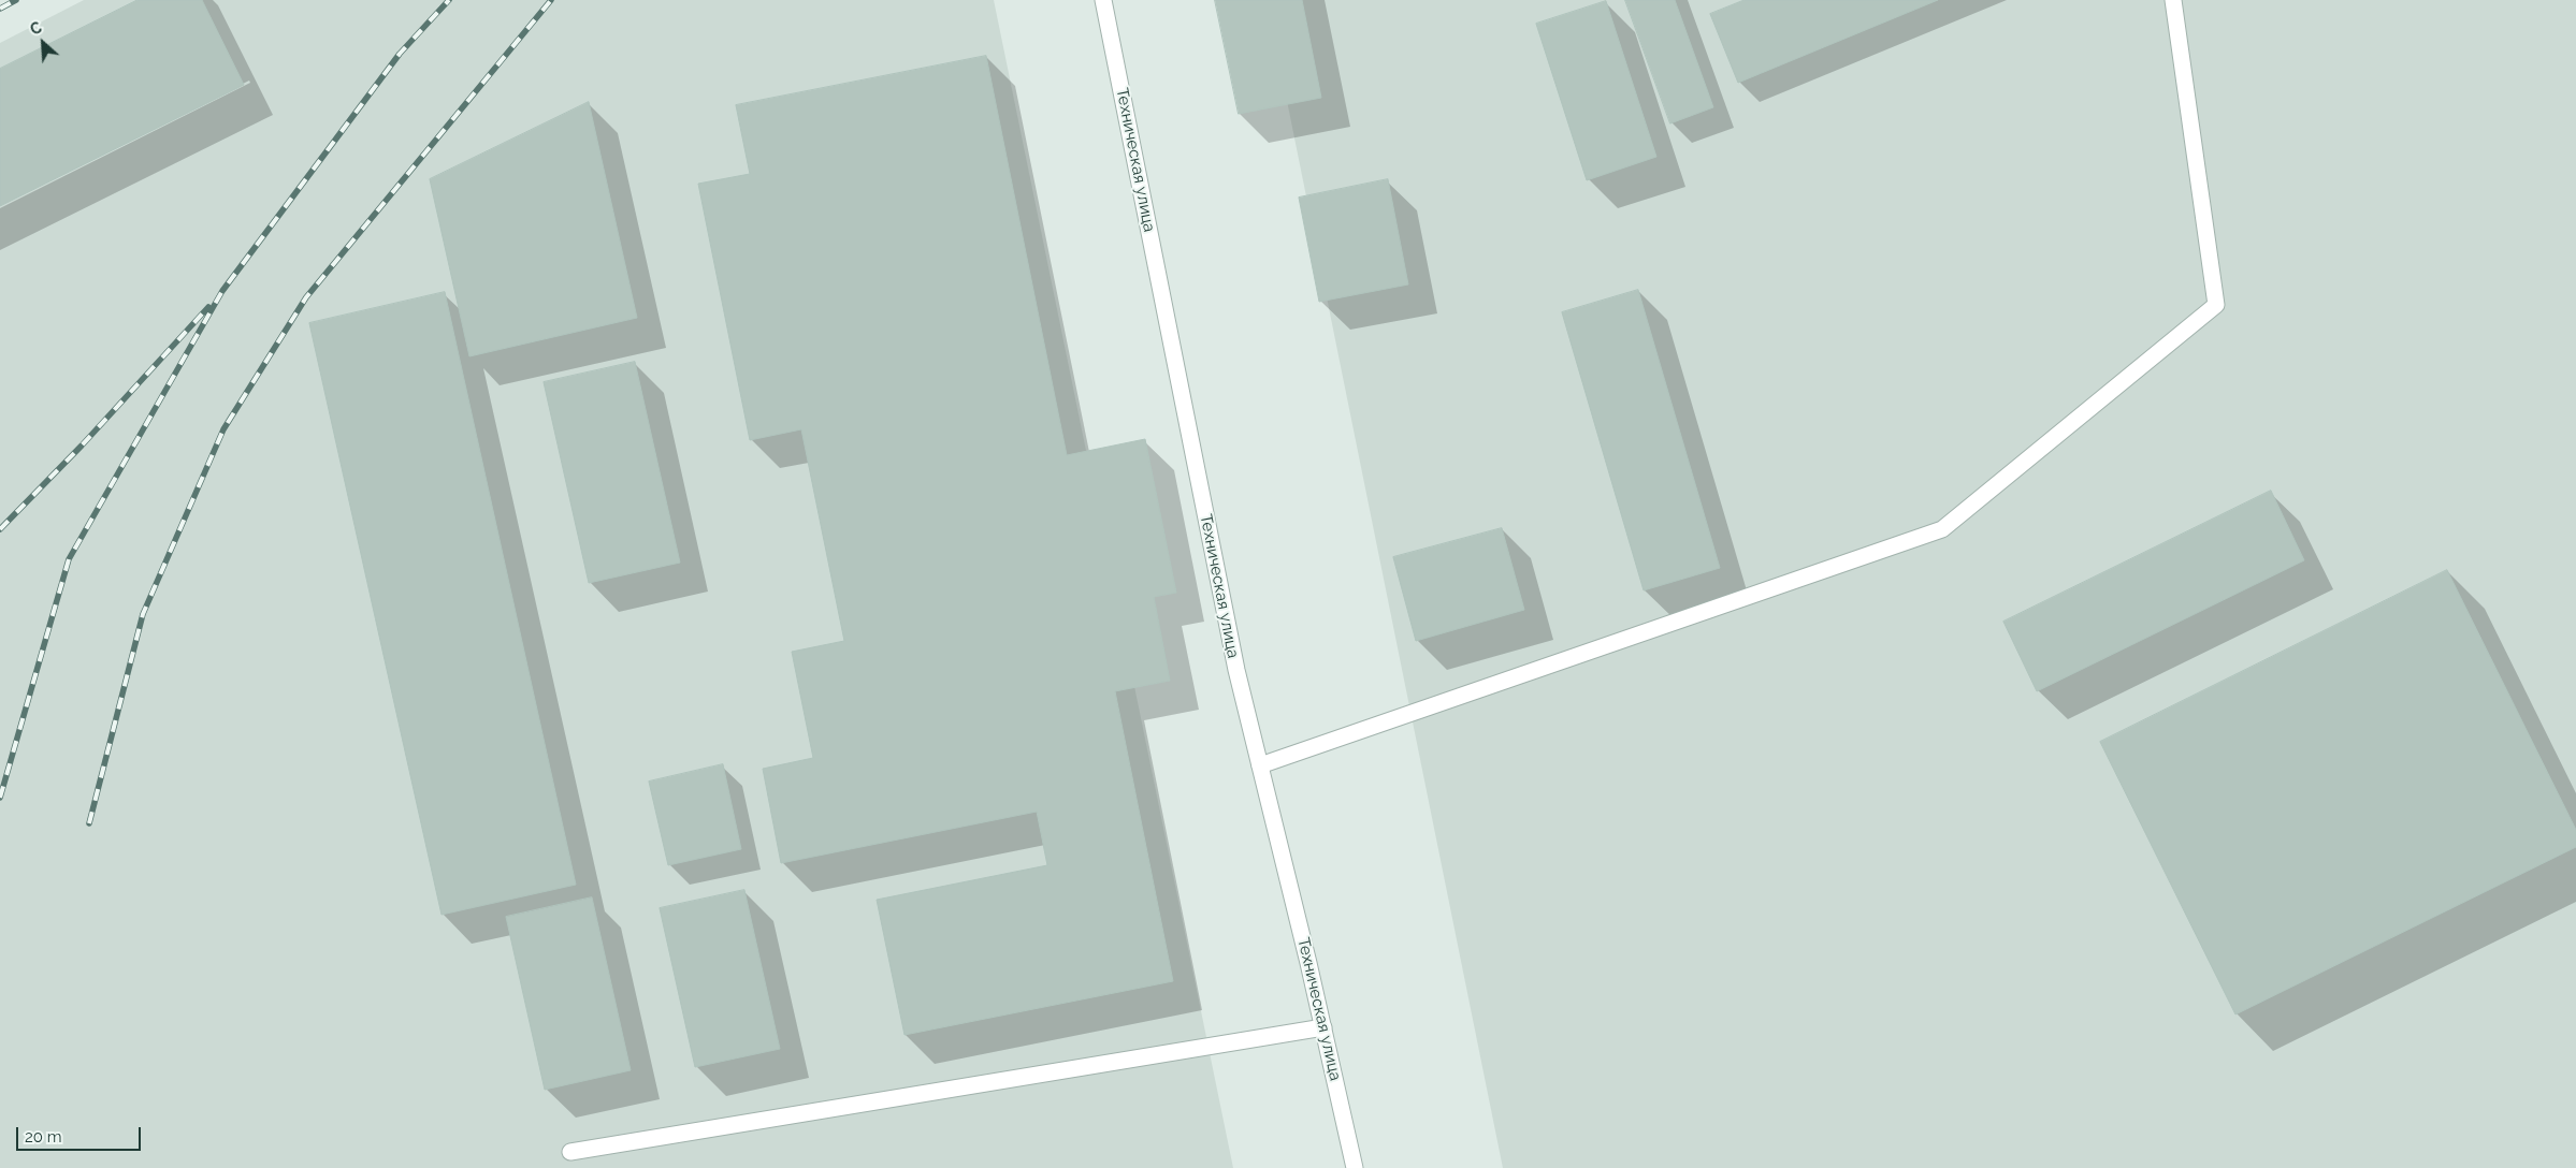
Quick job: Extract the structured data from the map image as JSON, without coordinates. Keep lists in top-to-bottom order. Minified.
{"streets":{"street":["Техническая улица"]},"scale_bar":"20 m","north":"top left"}
